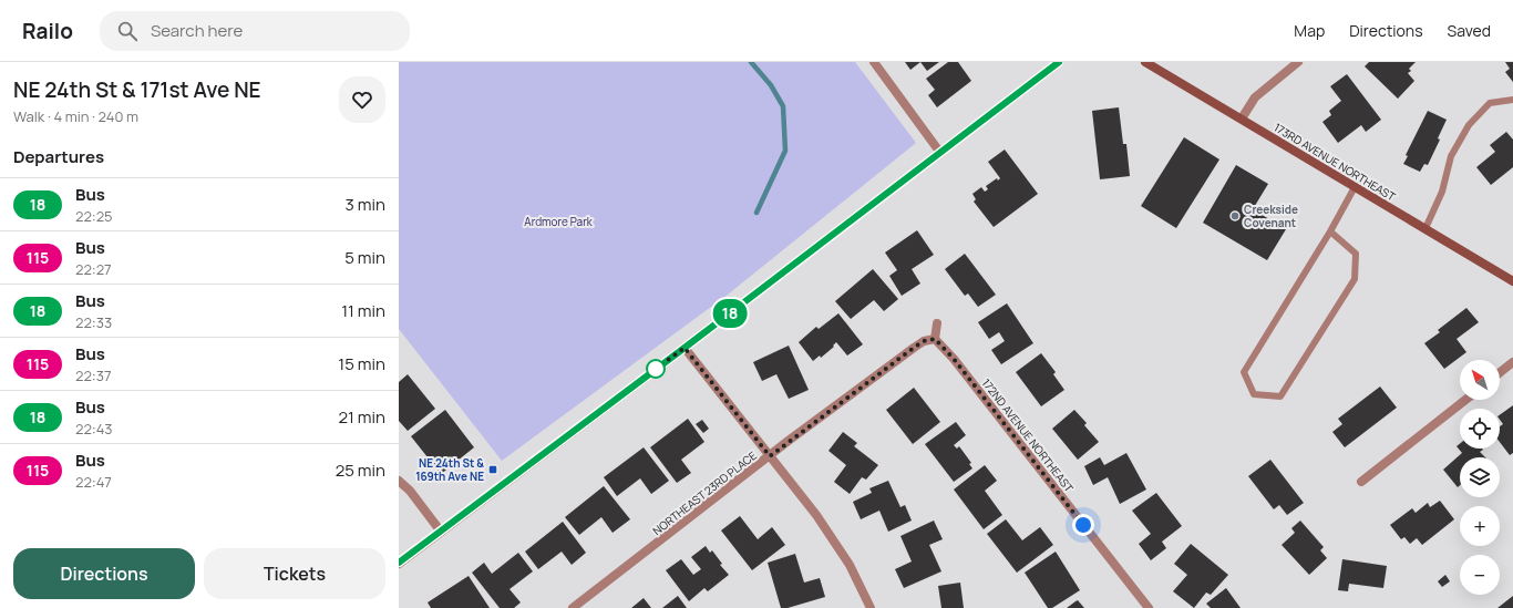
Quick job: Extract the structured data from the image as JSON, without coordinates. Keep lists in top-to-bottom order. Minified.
{"streets":{"main road":["173RD AVENUE NORTHEAST"],"street":["172ND AVENUE NORTHEAST","NORTHEAST 23RD PLACE"]},"crossings":[["172ND AVENUE NORTHEAST","NORTHEAST 23RD PLACE"]],"parks":["Ardmore Park"],"places":{"other":["Creekside Covenant"],"transit":["NE 24th St & 169th Ave NE"]},"lines":["bus line 18"],"north":"top left","page":{"header":"Railo","search":"Search here","nav":["Map","Directions","Saved"],"heading":[["NE 24th St & 171st Ave NE","Walk · 4 min · 240 m"],"Departures"],"on_map":"18","list":[{"mark":"18","name":"Bus","note":"22:25","value":"3 min"},{"mark":"115","name":"Bus","note":"22:27","value":"5 min"},{"mark":"18","name":"Bus","note":"22:33","value":"11 min"},{"mark":"115","name":"Bus","note":"22:37","value":"15 min"},{"mark":"18","name":"Bus","note":"22:43","value":"21 min"},{"mark":"115","name":"Bus","note":"22:47","value":"25 min"}],"map_buttons":["+","−"],"buttons":["Directions","Tickets"]}}
